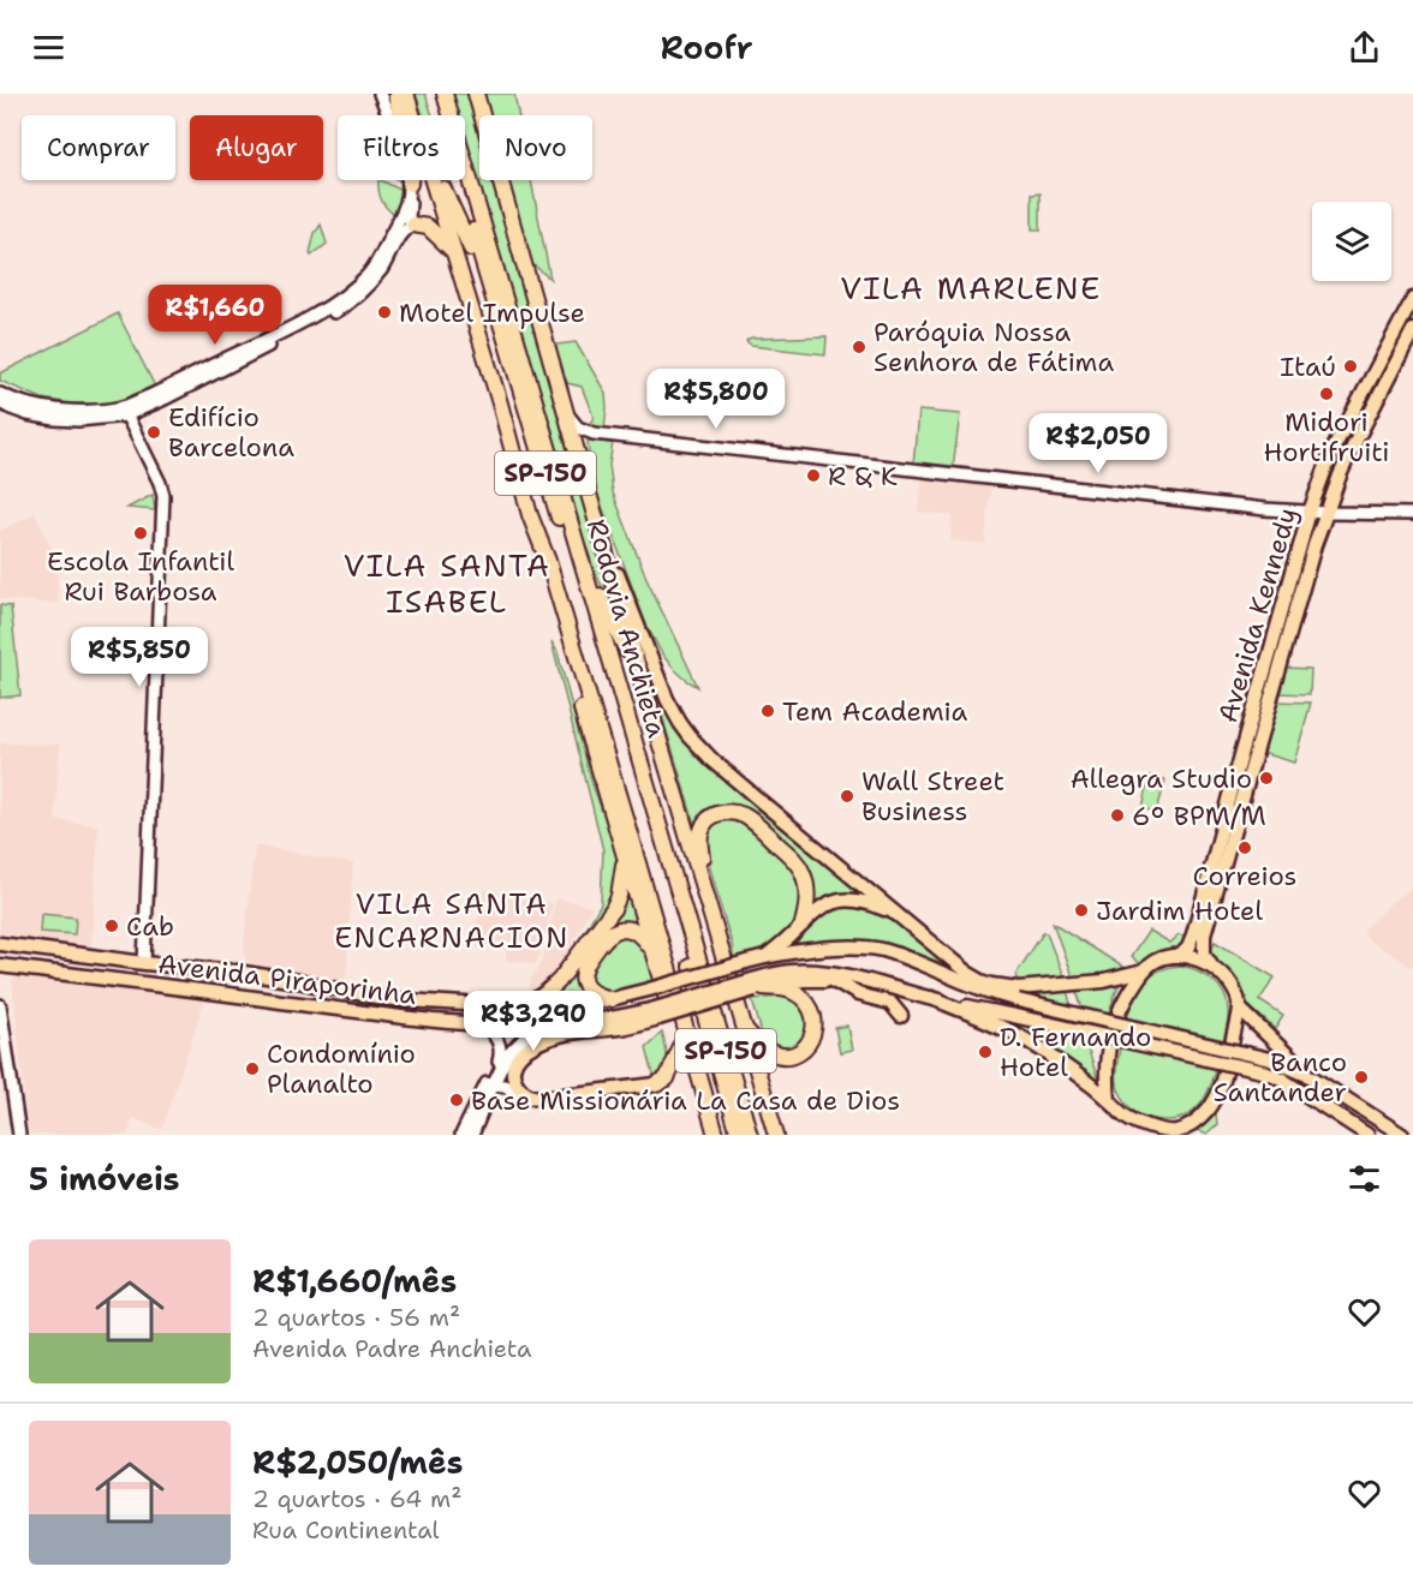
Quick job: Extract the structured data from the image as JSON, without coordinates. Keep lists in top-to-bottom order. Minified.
{"streets":{"highway":["SP-150","Rodovia Anchieta"],"main road":["Avenida Kennedy","Avenida Piraporinha"]},"districts":["VILA MARLENE","VILA SANTA ISABEL","VILA SANTA ENCARNACION"],"places":["Motel Impulse","Paróquia Nossa Senhora de Fátima","Itaú","Midori Hortifruiti","Edifício Barcelona","R & K","Escola Infantil Rui Barbosa","Tem Academia","Allegra Studio","Wall Street Business","6º BPM/M","Correios","Jardim Hotel","Cab","D. Fernando Hotel","Condomínio Planalto","Banco Santander","Base Missionária La Casa de Dios"],"page":{"header":"Roofr","chip":["Comprar","Alugar","Filtros","Novo"],"price":["R$1,660","R$5,800","R$2,050","R$5,850","R$3,290"],"heading":"5 imóveis","list":[{"name":"R$1,660/mês","note":"2 quartos · 56 m² · Avenida Padre Anchieta"},{"name":"R$2,050/mês","note":"2 quartos · 64 m² · Rua Continental"}]}}
